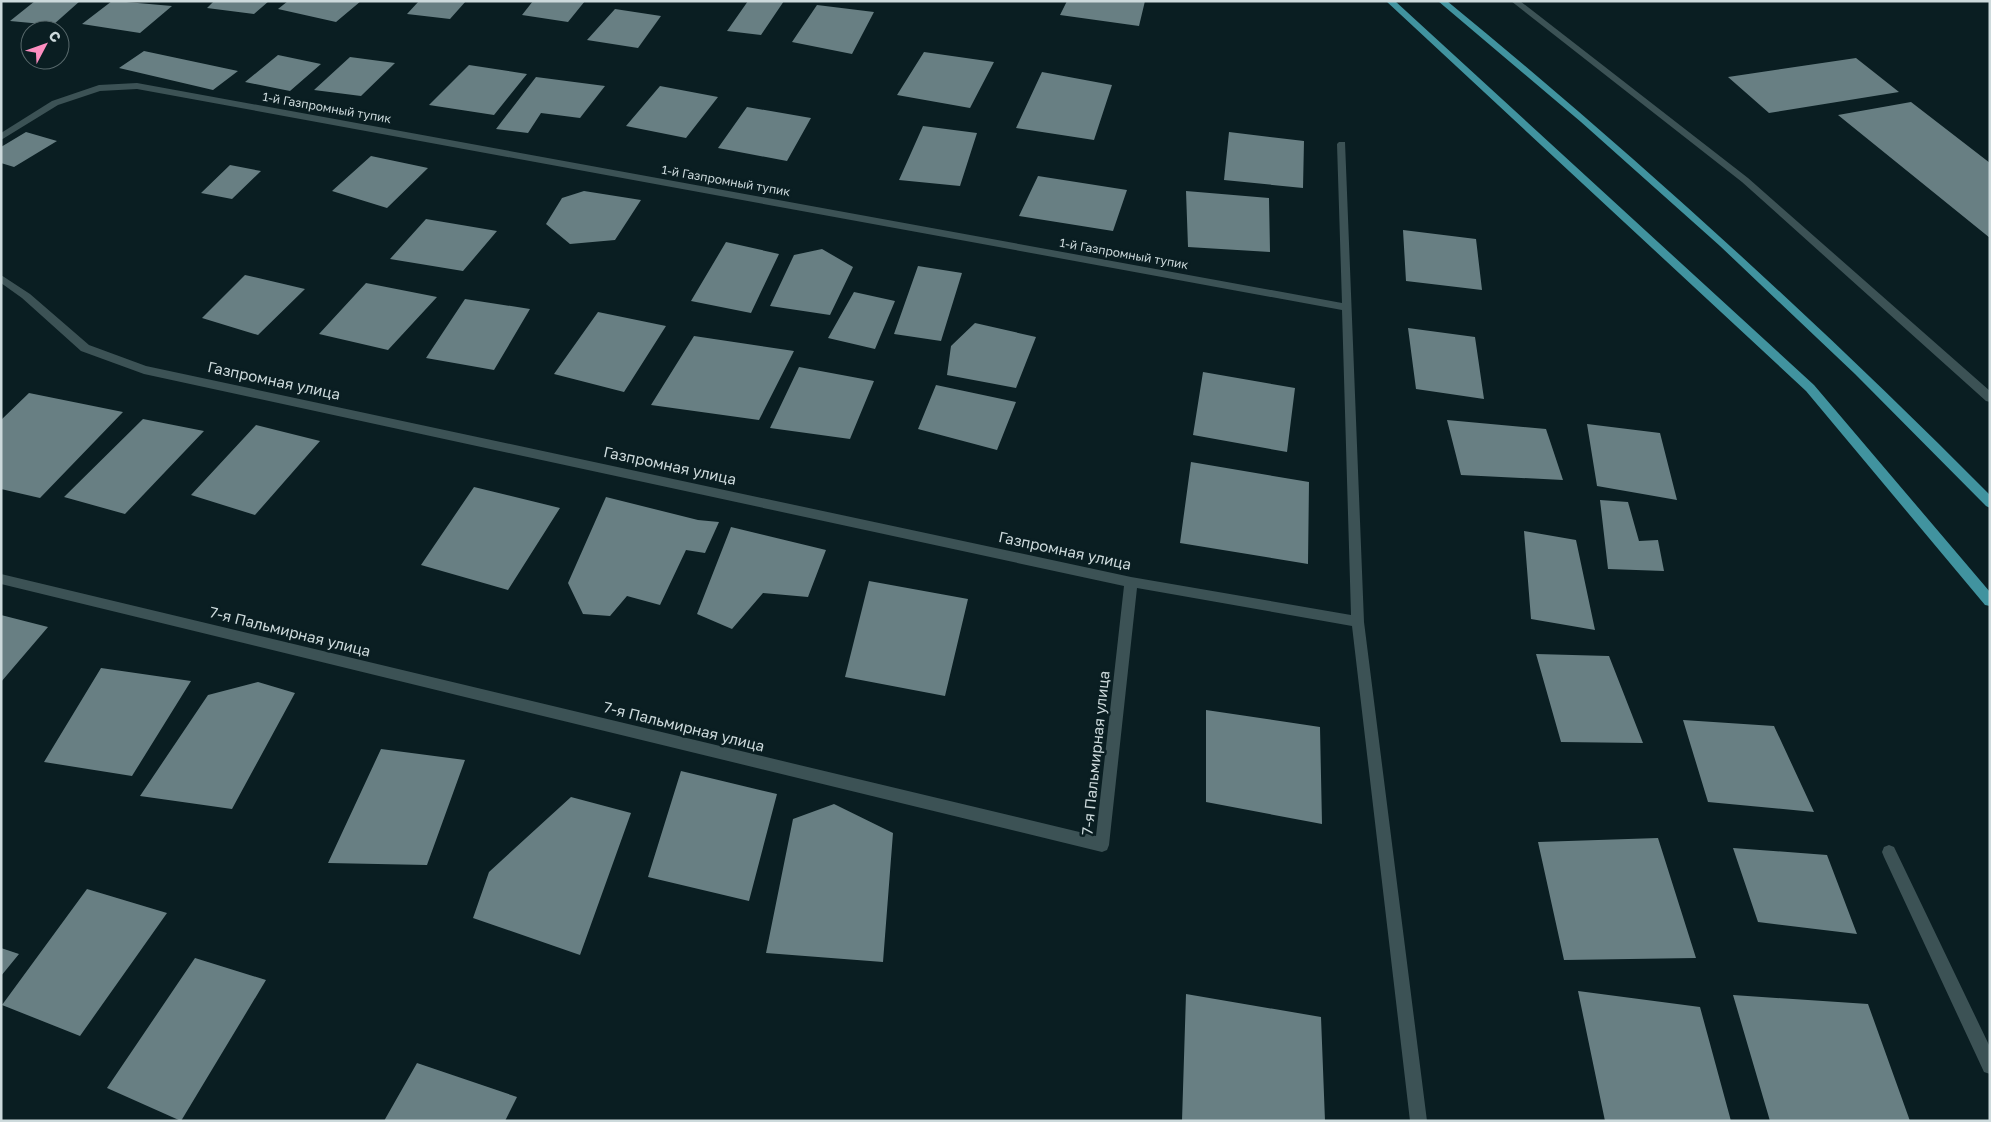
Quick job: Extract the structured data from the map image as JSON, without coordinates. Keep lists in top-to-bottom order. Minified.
{"streets":{"street":["1-й Газпромный тупик","Газпромная улица","7-я Пальмирная улица"]},"crossings":[["Газпромная улица","7-я Пальмирная улица"]],"north":"top right"}
